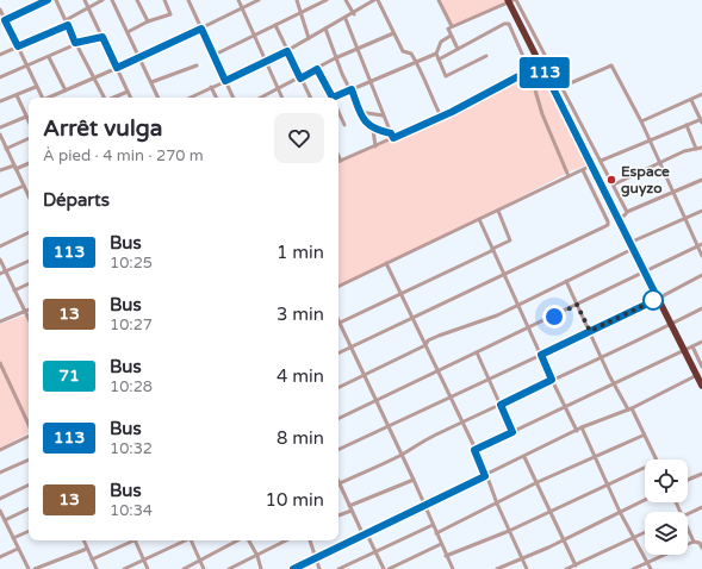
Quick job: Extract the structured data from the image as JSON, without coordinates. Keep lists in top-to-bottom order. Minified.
{"places":["Espace guyzo"],"lines":["bus line 113"],"page":{"on_map":"113","heading":[["Arrêt vulga","À pied · 4 min · 270 m"],"Départs"],"list":[{"mark":"113","name":"Bus","note":"10:25","value":"1 min"},{"mark":"13","name":"Bus","note":"10:27","value":"3 min"},{"mark":"71","name":"Bus","note":"10:28","value":"4 min"},{"mark":"113","name":"Bus","note":"10:32","value":"8 min"},{"mark":"13","name":"Bus","note":"10:34","value":"10 min"}]}}
